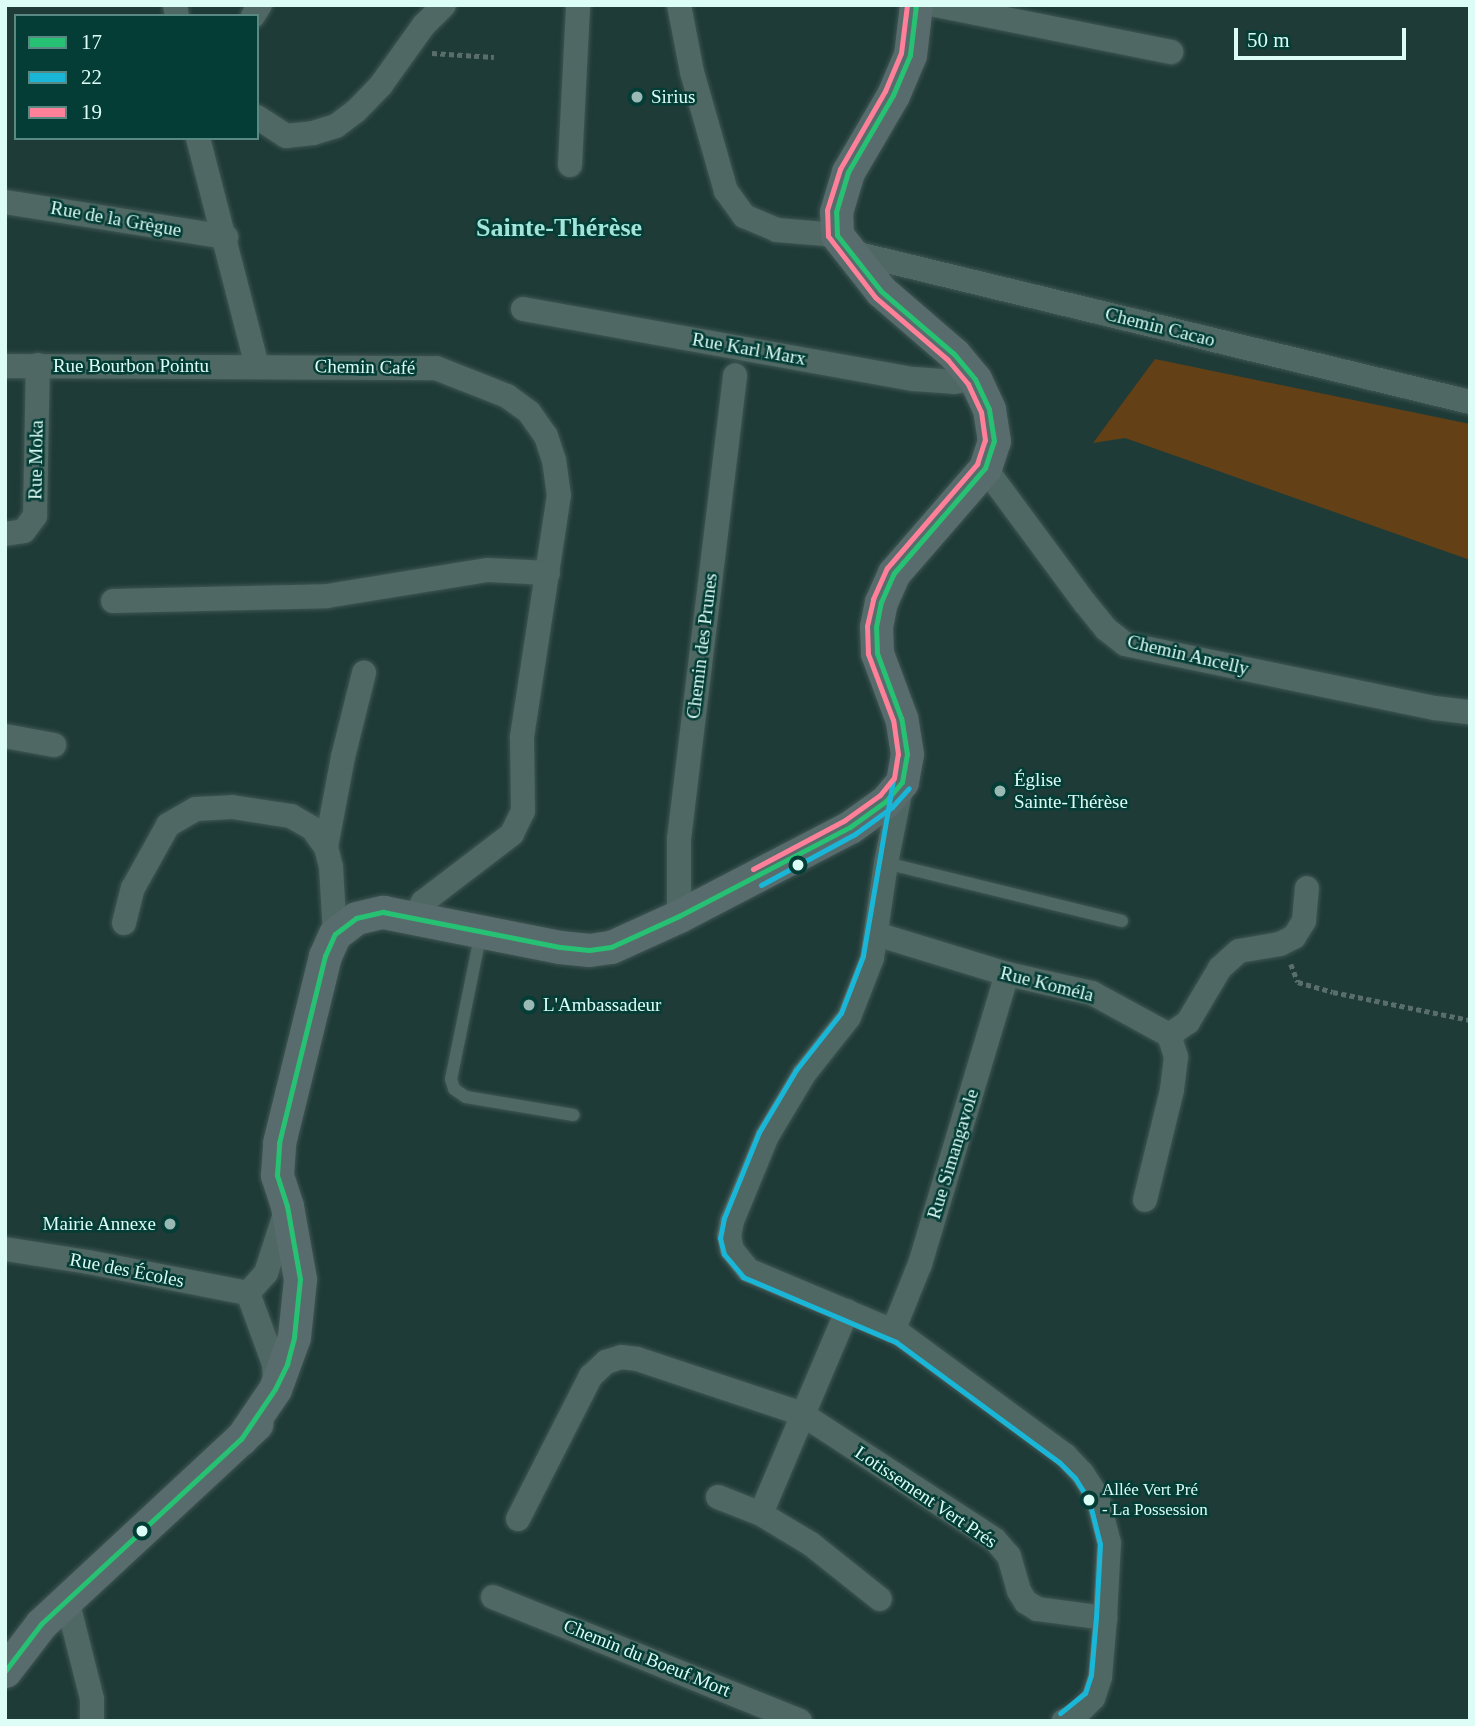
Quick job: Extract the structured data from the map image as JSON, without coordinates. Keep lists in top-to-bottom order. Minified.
{"streets":{"street":["Rue de la Grègue","Chemin Cacao","Rue Karl Marx","Rue Bourbon Pointu","Chemin Café","Rue Moka","Chemin des Prunes","Chemin Ancelly","Rue Koméla","Rue Simangavole","Rue des Écoles","Lotissement Vert Prés","Chemin du Boeuf Mort"]},"crossings":[["Rue Bourbon Pointu","Chemin Café"],["Rue Bourbon Pointu","Rue Moka"],["Rue Koméla","Rue Simangavole"]],"districts":["Sainte-Thérèse"],"places":["Sirius","Église Sainte-Thérèse","L'Ambassadeur","Mairie Annexe","Allée Vert Pré - La Possession"],"lines":["transit line 17","transit line 19","transit line 22"],"legend":["17","22","19"],"scale_bar":"50 m"}
